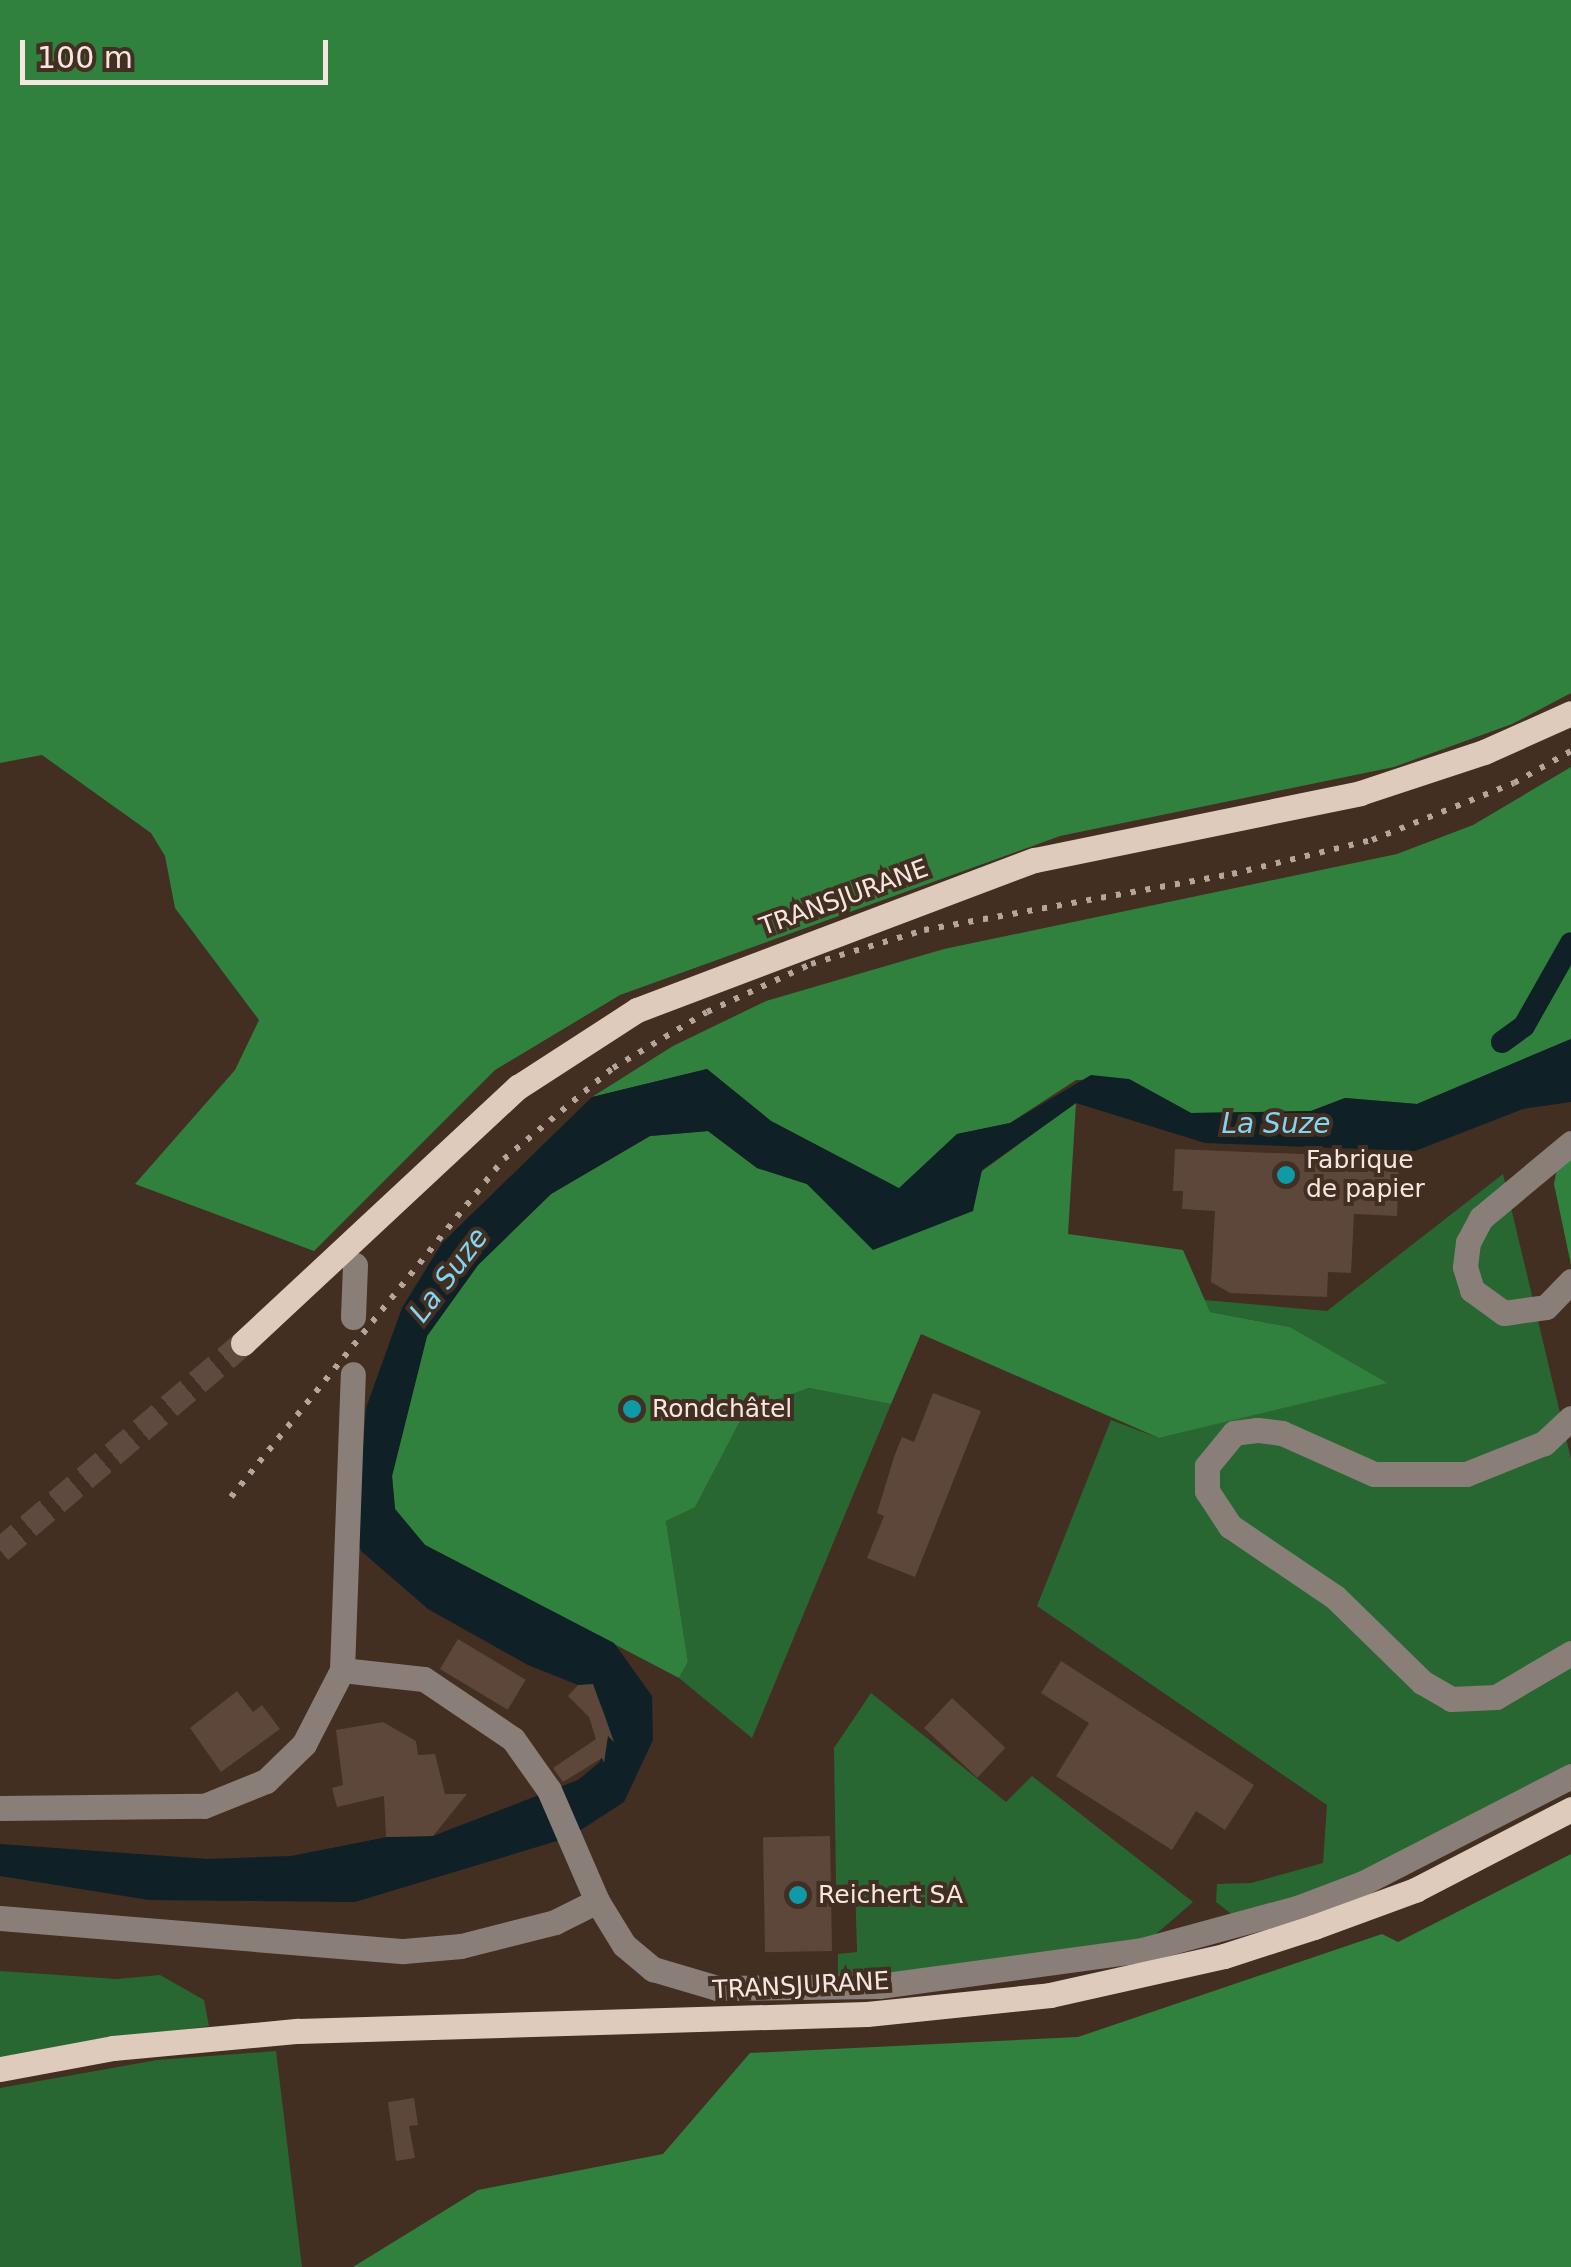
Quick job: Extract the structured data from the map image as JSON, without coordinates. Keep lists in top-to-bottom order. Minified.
{"streets":{"main road":["TRANSJURANE"]},"water":["La Suze"],"places":["Fabrique de papier","Rondchâtel","Reichert SA"],"scale_bar":"100 m"}
